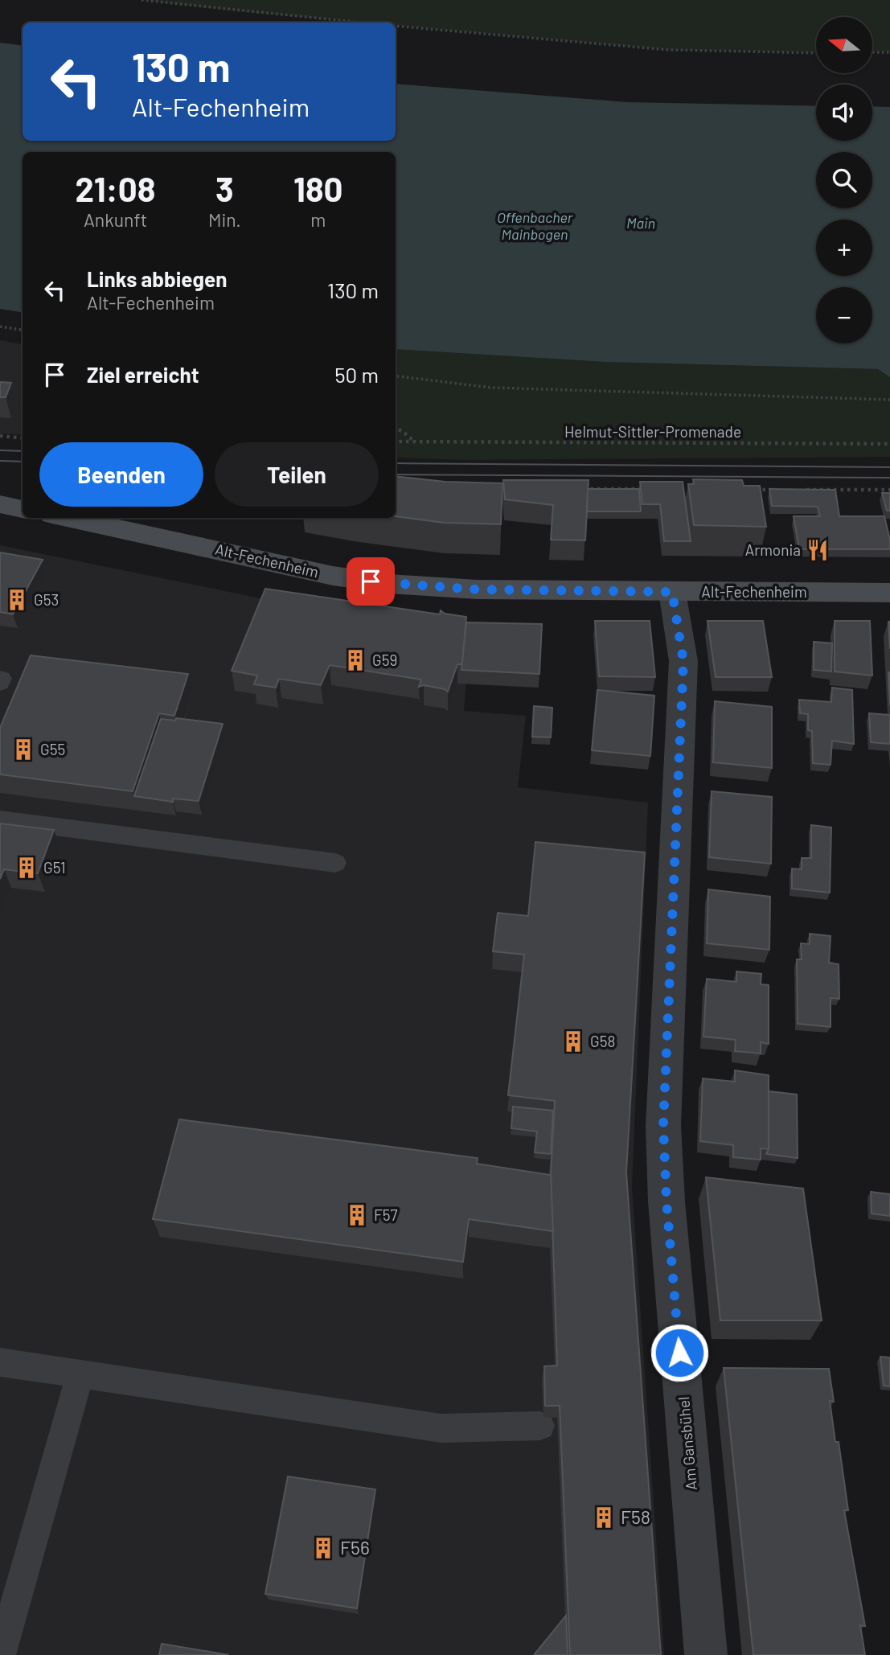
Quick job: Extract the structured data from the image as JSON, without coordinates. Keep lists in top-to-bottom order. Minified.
{"streets":{"street":["Alt-Fechenheim","Am Gansbühel"],"path":["Helmut-Sittler-Promenade"]},"crossings":[["Alt-Fechenheim","Am Gansbühel"]],"water":["Offenbacher Mainbogen","Main"],"places":{"restaurant":["Armonia"],"building":["G53","G59","G55","G51","G58","F57","F58","F56"]},"north":"left","page":{"map_buttons":["+","−"],"turn":["130 m","Alt-Fechenheim"],"eta":["21:08","Ankunft","3","Min.","180","m"],"list":[{"name":"Links abbiegen","note":"Alt-Fechenheim","value":"130 m"},{"name":"Ziel erreicht","value":"50 m"}],"buttons":["Beenden","Teilen"]}}
